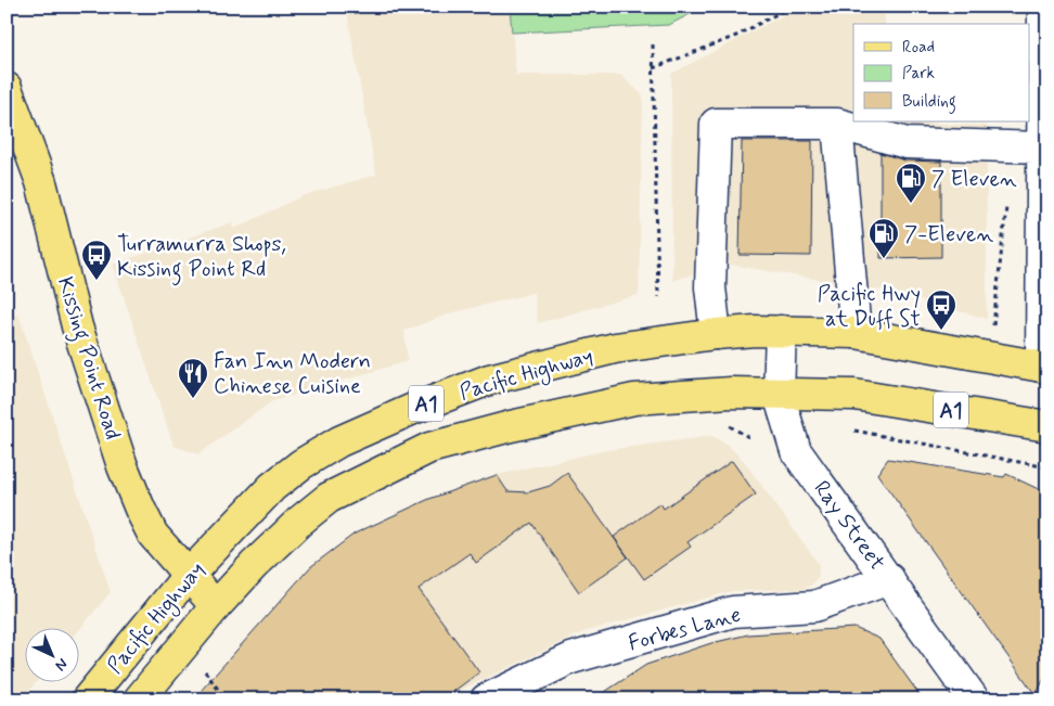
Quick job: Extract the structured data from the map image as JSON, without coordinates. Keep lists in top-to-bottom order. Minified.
{"streets":{"main road":["Kissing Point Road","Pacific Highway","A1"],"street":["Ray Street","Forbes Lane"]},"crossings":[["Kissing Point Road","Pacific Highway"],["Pacific Highway","Ray Street"],["Ray Street","Forbes Lane"]],"places":{"fuel station":["7 Eleven","7-Eleven"],"bus stop":["Turramurra Shops, Kissing Point Rd","Pacific Hwy at Duff St"],"restaurant":["Fan Inn Modern Chinese Cuisine"]},"legend":["Road","Park","Building"],"north":"bottom right"}
